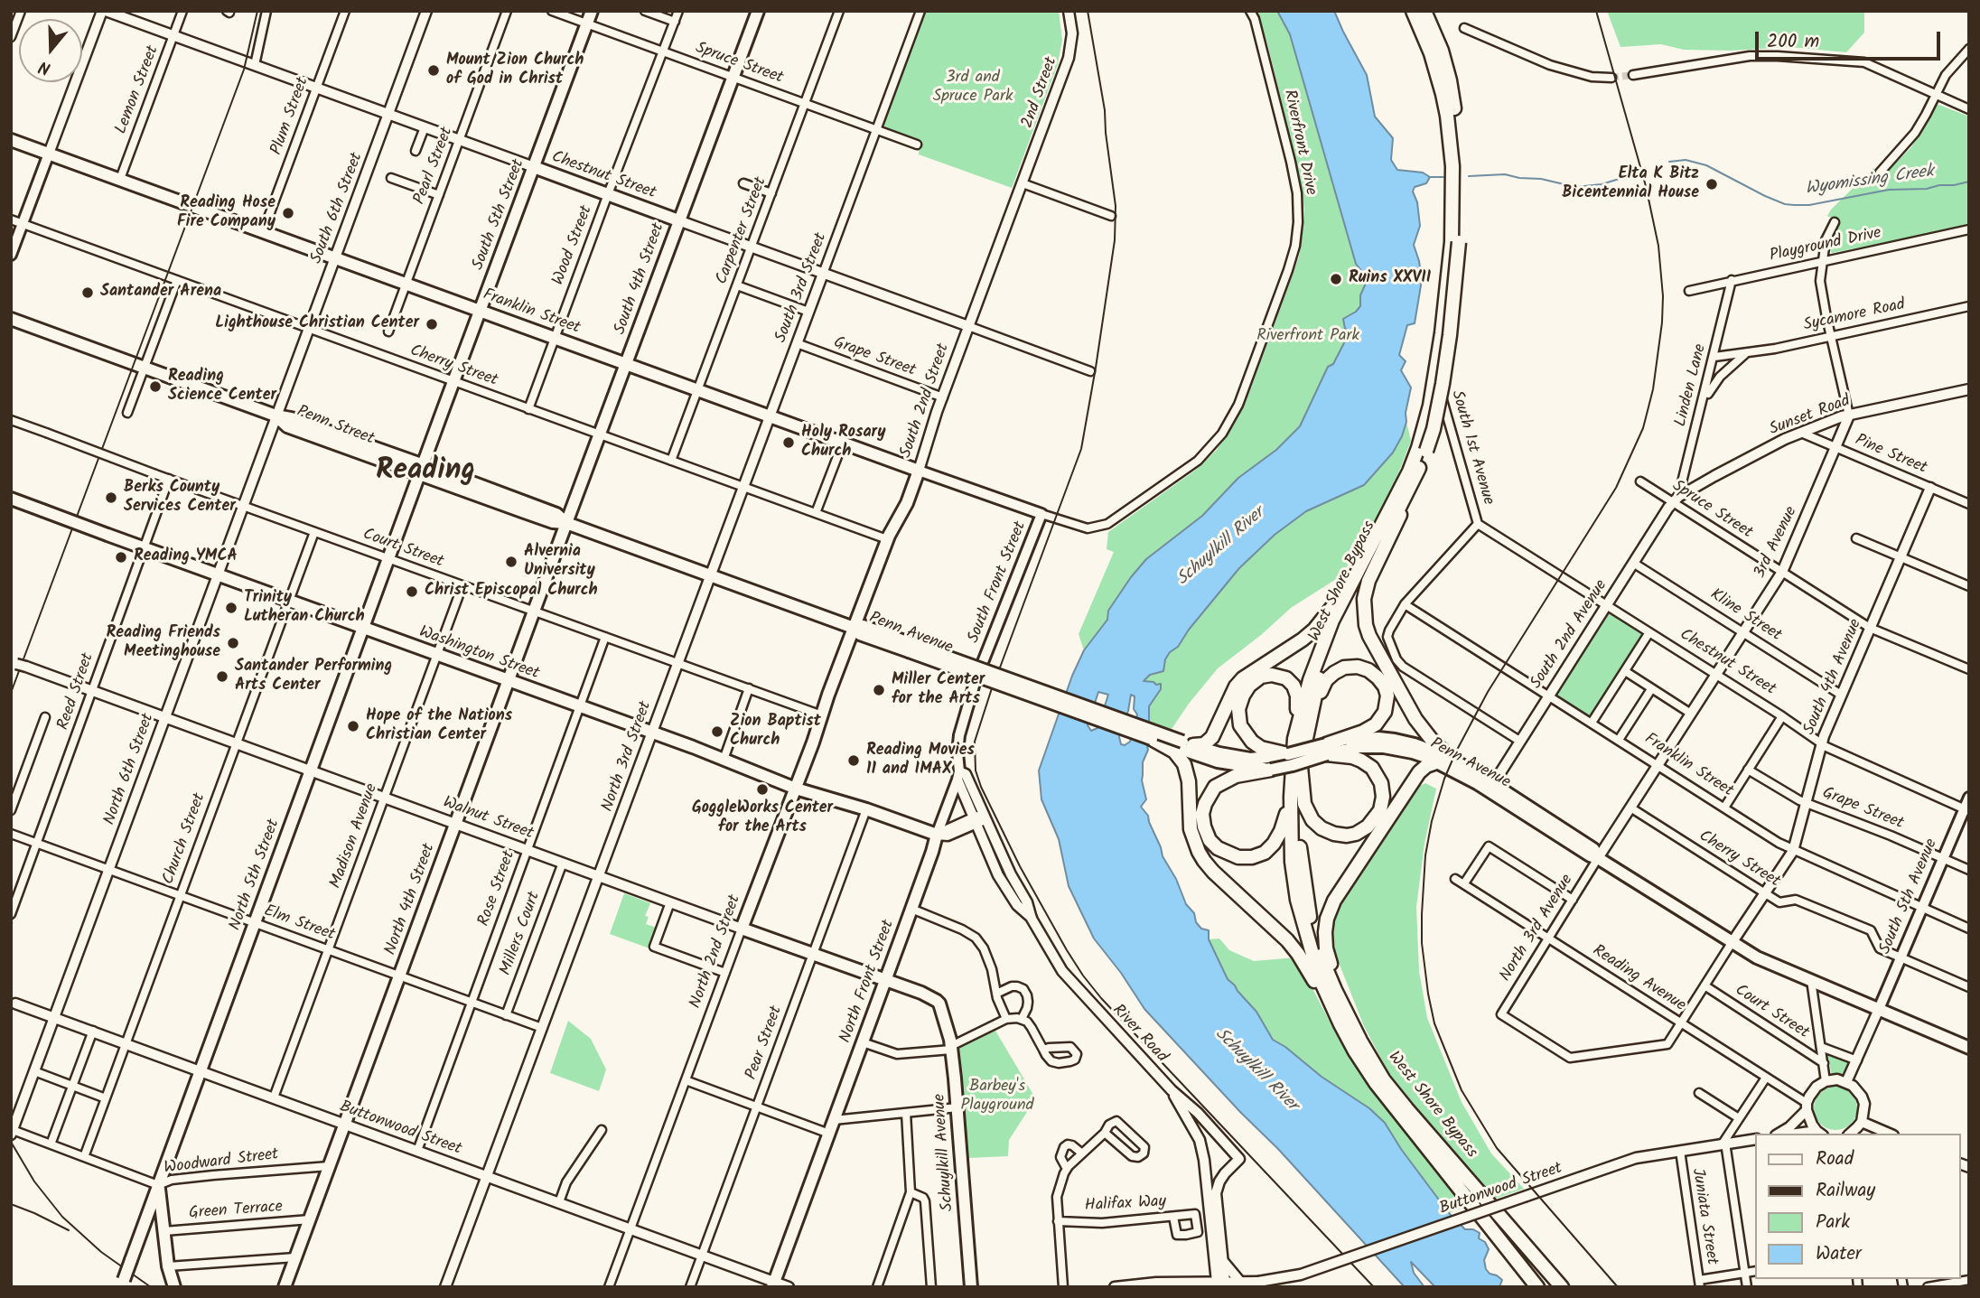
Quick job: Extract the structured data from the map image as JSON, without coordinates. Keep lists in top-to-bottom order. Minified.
{"streets":{"highway":["West Shore Bypass"],"main road":["Chestnut Street","South 5th Street","South 4th Street","Franklin Street","South 2nd Street","Penn Street","South Front Street","Penn Avenue","Washington Street","Walnut Street","North 5th Street","South 5th Avenue","North 4th Street","North 2nd Street","North Front Street","Schuylkill Avenue"],"street":["Spruce Street","Lemon Street","2nd Street","Plum Street","Riverfront Drive","Pearl Street","South 6th Street","Carpenter Street","Wood Street","Playground Drive","South 3rd Street","Sycamore Road","Grape Street","Cherry Street","Linden Lane","Sunset Road","South 1st Avenue","Pine Street","3rd Avenue","Court Street","Kline Street","South 2nd Avenue","South 4th Avenue","Reed Street","North 3rd Street","North 6th Street","Madison Avenue","Church Street","Rose Street","Elm Street","North 3rd Avenue","Millers Court","Reading Avenue","River Road","Pear Street","Buttonwood Street","Woodward Street","Halifax Way","Green Terrace","Juniata Street"]},"crossings":[["Spruce Street","South 5th Street"],["Spruce Street","Carpenter Street"],["Spruce Street","Wood Street"],["Spruce Street","South 4th Street"],["Spruce Street","South 3rd Street"],["Spruce Street","Linden Lane"],["Spruce Street","Sunset Road"],["Spruce Street","3rd Avenue"],["Spruce Street","South 2nd Avenue"],["Spruce Street","South 4th Avenue"],["Lemon Street","Chestnut Street"],["Lemon Street","Franklin Street"],["2nd Street","South 2nd Street"],["Plum Street","Chestnut Street"],["Plum Street","Franklin Street"],["Riverfront Drive","Franklin Street"],["Riverfront Drive","South Front Street"],["Pearl Street","Chestnut Street"],["Pearl Street","Franklin Street"],["Chestnut Street","South 6th Street"],["Chestnut Street","South 5th Street"],["Chestnut Street","Carpenter Street"],["Chestnut Street","Wood Street"],["Chestnut Street","South 4th Street"],["Chestnut Street","South 3rd Street"],["Chestnut Street","South 2nd Street"],["Chestnut Street","South 1st Avenue"],["Chestnut Street","3rd Avenue"],["Chestnut Street","South 2nd Avenue"],["Chestnut Street","South 4th Avenue"],["Chestnut Street","South 5th Avenue"],["South 6th Street","Franklin Street"],["South 6th Street","Cherry Street"],["South 6th Street","Penn Street"],["South 6th Street","North 6th Street"],["South 5th Street","Franklin Street"],["South 5th Street","Cherry Street"],["South 5th Street","Penn Street"],["South 5th Street","North 5th Street"],["Carpenter Street","Franklin Street"],["Carpenter Street","Cherry Street"],["Wood Street","Franklin Street"],["Wood Street","Cherry Street"],["Playground Drive","Linden Lane"],["South 4th Street","Franklin Street"],["South 4th Street","Cherry Street"],["South 4th Street","Penn Street"],["South 4th Street","North 4th Street"],["South 3rd Street","Franklin Street"],["South 3rd Street","Grape Street"],["South 3rd Street","Cherry Street"],["South 3rd Street","Penn Street"],["South 3rd Street","North 3rd Street"],["Franklin Street","South 2nd Street"],["Franklin Street","South 1st Avenue"],["Franklin Street","3rd Avenue"],["Franklin Street","South Front Street"],["Franklin Street","South 2nd Avenue"],["Franklin Street","South 4th Avenue"],["Franklin Street","South 5th Avenue"],["Sycamore Road","Linden Lane"],["Grape Street","South 2nd Street"],["Grape Street","South 4th Avenue"],["Grape Street","South 5th Avenue"],["Cherry Street","South 2nd Street"],["Cherry Street","3rd Avenue"],["Cherry Street","South 4th Avenue"],["Cherry Street","South 5th Avenue"],["Linden Lane","Sunset Road"],["Linden Lane","South 2nd Avenue"],["South 2nd Street","Penn Street"],["South 2nd Street","Penn Avenue"],["South 2nd Street","North 2nd Street"],["Sunset Road","Pine Street"],["Sunset Road","3rd Avenue"],["Sunset Road","South 2nd Avenue"],["Penn Street","Penn Avenue"],["Penn Street","North 3rd Street"],["Penn Street","North 6th Street"],["Penn Street","North 5th Street"],["Penn Street","North 4th Street"],["Penn Street","North 2nd Street"],["South 1st Avenue","South 2nd Avenue"],["Pine Street","3rd Avenue"],["Pine Street","South 4th Avenue"],["3rd Avenue","Kline Street"],["3rd Avenue","Penn Avenue"],["3rd Avenue","North 3rd Avenue"],["Court Street","Reed Street"],["Court Street","North 3rd Street"],["Court Street","North 6th Street"],["Court Street","Madison Avenue"],["Court Street","Church Street"],["Court Street","North 5th Street"],["Court Street","Rose Street"],["Court Street","North 4th Street"],["Court Street","North 2nd Street"],["Kline Street","South 2nd Avenue"],["Kline Street","South 4th Avenue"],["Penn Avenue","South 2nd Avenue"],["Penn Avenue","South 4th Avenue"],["Penn Avenue","South 5th Avenue"],["Penn Avenue","North 3rd Avenue"],["Penn Avenue","North 2nd Street"],["Washington Street","Reed Street"],["Washington Street","North 3rd Street"],["Washington Street","North 6th Street"],["Washington Street","Madison Avenue"],["Washington Street","Church Street"],["Washington Street","North 5th Street"],["Washington Street","Rose Street"],["Washington Street","North 4th Street"],["Washington Street","North 2nd Street"],["Washington Street","North Front Street"],["Washington Street","Pear Street"],["Reed Street","Walnut Street"],["Reed Street","Elm Street"],["North 3rd Street","Walnut Street"],["North 3rd Street","Elm Street"],["North 3rd Street","Buttonwood Street"],["North 6th Street","Walnut Street"],["North 6th Street","Elm Street"],["North 6th Street","Buttonwood Street"],["North 6th Street","Woodward Street"],["Walnut Street","Madison Avenue"],["Walnut Street","Church Street"],["Walnut Street","North 5th Street"],["Walnut Street","Rose Street"],["Walnut Street","North 4th Street"],["Walnut Street","Millers Court"],["Walnut Street","North 2nd Street"],["Walnut Street","North Front Street"],["Walnut Street","Pear Street"],["Walnut Street","Schuylkill Avenue"],["Madison Avenue","Elm Street"],["Madison Avenue","Buttonwood Street"],["Church Street","Elm Street"],["Church Street","Buttonwood Street"],["Church Street","Woodward Street"],["North 5th Street","Elm Street"],["North 5th Street","Buttonwood Street"],["North 5th Street","Woodward Street"],["Rose Street","Elm Street"],["Rose Street","Buttonwood Street"],["North 4th Street","Elm Street"],["North 4th Street","Buttonwood Street"],["North 4th Street","Woodward Street"],["North 4th Street","Green Terrace"],["Elm Street","Millers Court"],["North 3rd Avenue","Reading Avenue"],["North 2nd Street","Buttonwood Street"],["North Front Street","River Road"],["North Front Street","Buttonwood Street"],["Pear Street","Buttonwood Street"],["Buttonwood Street","Juniata Street"]],"districts":["Reading"],"water":["Wyomissing Creek","Schuylkill River"],"parks":["3rd and Spruce Park","Riverfront Park","Barbey's Playground"],"places":["Mount Zion Church of God in Christ","Elta K Bitz Bicentennial House","Reading Hose Fire Company","Ruins XXVII","Santander Arena","Lighthouse Christian Center","Reading Science Center","Holy Rosary Church","Berks County Services Center","Reading YMCA","Alvernia University","Christ Episcopal Church","Trinity Lutheran Church","Reading Friends Meetinghouse","Santander Performing Arts Center","Miller Center for the Arts","Hope of the Nations Christian Center","Zion Baptist Church","Reading Movies 11 and IMAX","GoggleWorks Center for the Arts"],"legend":["Road","Railway","Park","Water"],"scale_bar":"200 m","north":"bottom"}
